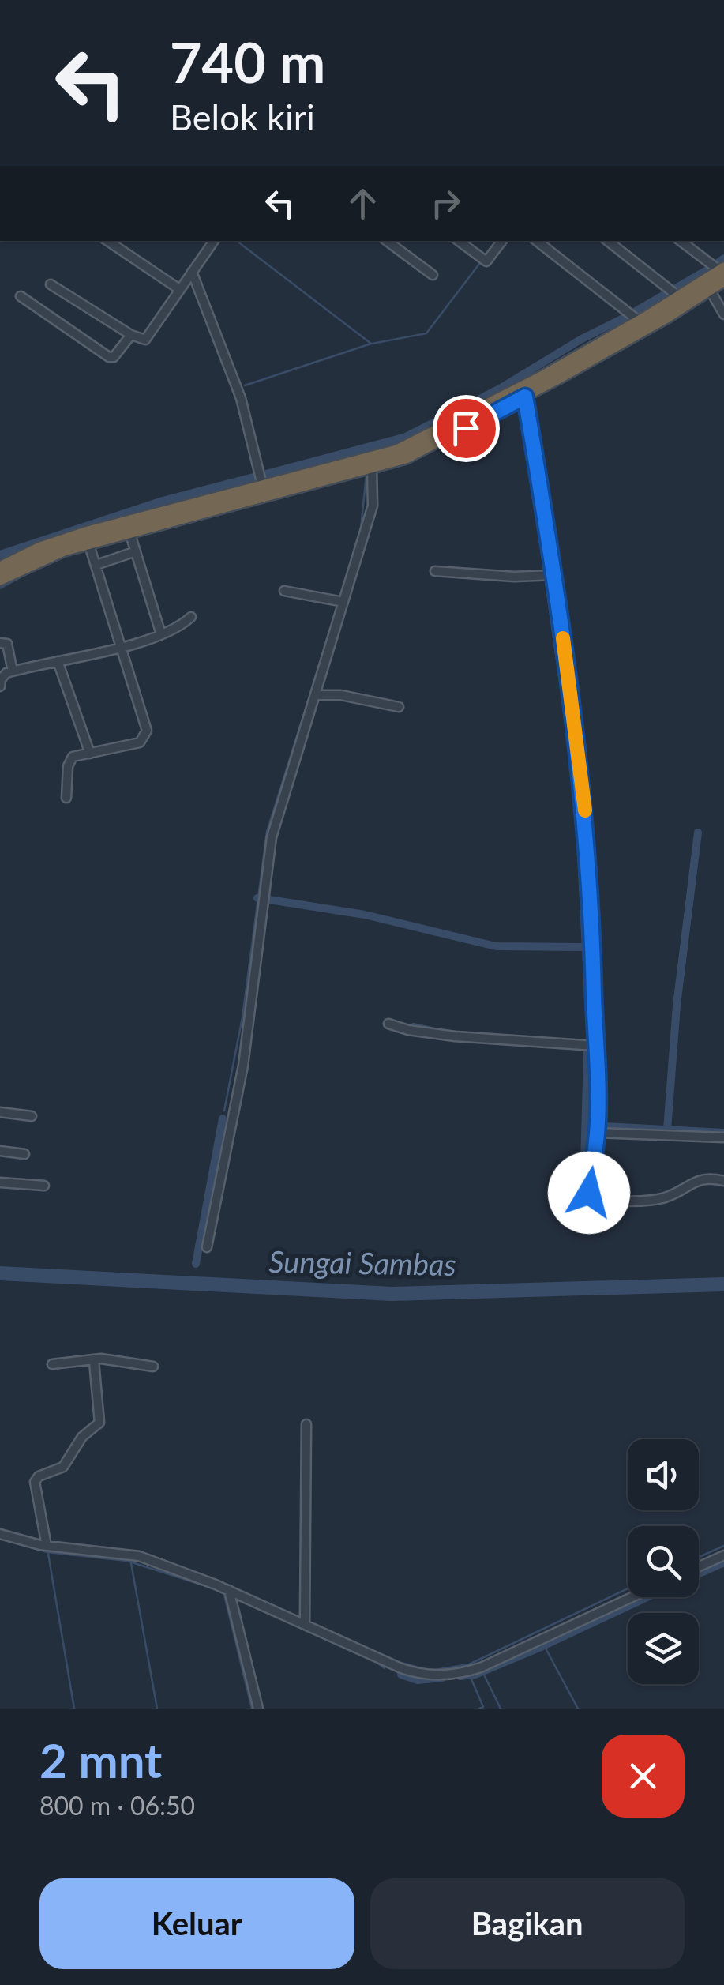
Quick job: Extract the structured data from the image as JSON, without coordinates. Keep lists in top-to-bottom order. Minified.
{"water":["Sungai Sambas"],"page":{"turn":["740 m","Belok kiri"],"heading":["2 mnt","800 m · 06:50"],"buttons":["Keluar","Bagikan"]}}
